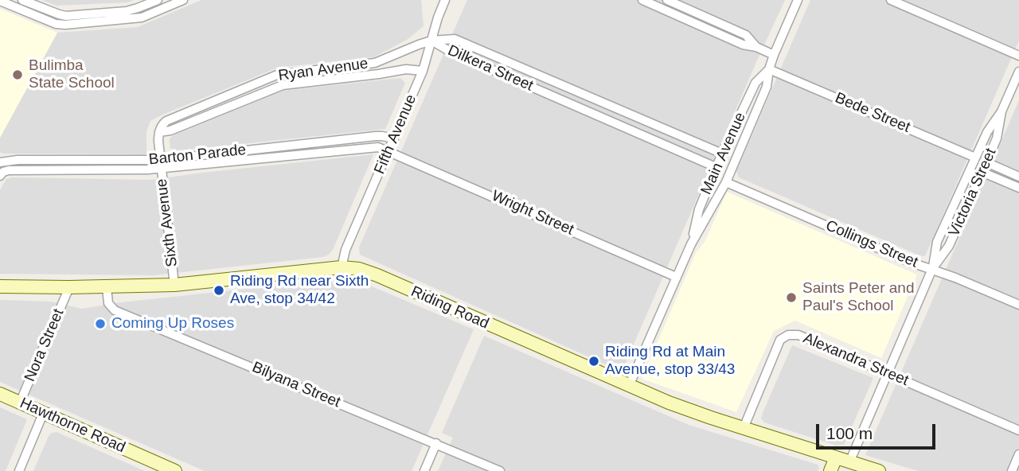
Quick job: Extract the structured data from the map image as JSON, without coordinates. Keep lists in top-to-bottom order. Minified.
{"streets":{"main road":["Riding Road","Hawthorne Road"],"street":["Dilkera Street","Ryan Avenue","Bede Street","Fifth Avenue","Main Avenue","Barton Parade","Victoria Street","Wright Street","Sixth Avenue","Collings Street","Nora Street","Alexandra Street","Bilyana Street"]},"crossings":[["Dilkera Street","Ryan Avenue"],["Dilkera Street","Fifth Avenue"],["Dilkera Street","Main Avenue"],["Ryan Avenue","Fifth Avenue"],["Bede Street","Main Avenue"],["Bede Street","Victoria Street"],["Fifth Avenue","Barton Parade"],["Fifth Avenue","Wright Street"],["Fifth Avenue","Riding Road"],["Main Avenue","Wright Street"],["Main Avenue","Collings Street"],["Main Avenue","Riding Road"],["Barton Parade","Wright Street"],["Barton Parade","Sixth Avenue"],["Victoria Street","Collings Street"],["Victoria Street","Riding Road"],["Victoria Street","Alexandra Street"],["Sixth Avenue","Riding Road"],["Riding Road","Nora Street"],["Riding Road","Alexandra Street"],["Riding Road","Bilyana Street"],["Nora Street","Hawthorne Road"]],"places":["Bulimba State School","Riding Rd near Sixth Ave, stop 34/42","Saints Peter and Paul's School","Coming Up Roses","Riding Rd at Main Avenue, stop 33/43"],"scale_bar":"100 m"}
